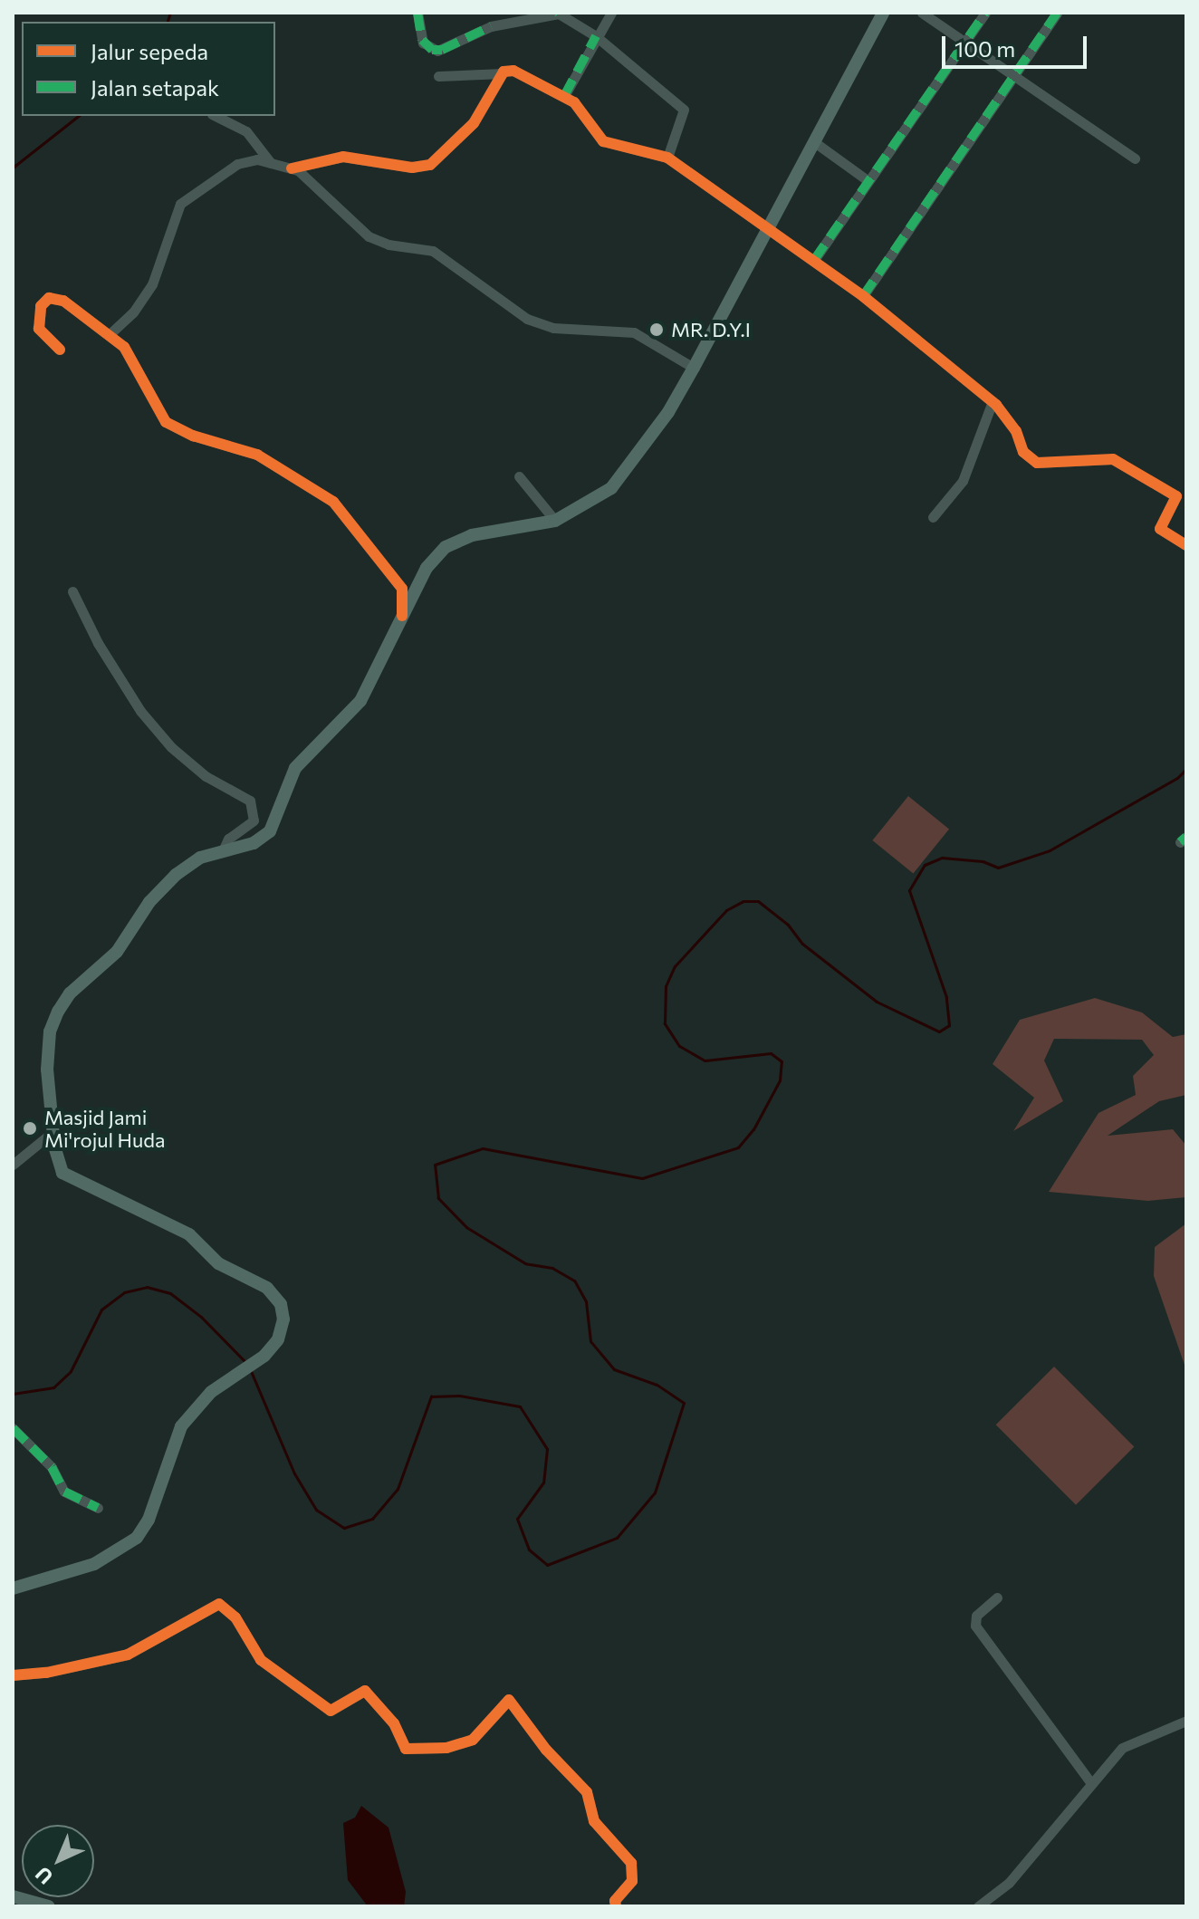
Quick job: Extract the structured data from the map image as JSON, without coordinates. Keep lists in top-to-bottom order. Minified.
{"places":["MR. D.Y.I","Masjid Jami Mi'rojul Huda"],"legend":["Jalur sepeda","Jalan setapak"],"scale_bar":"100 m","north":"bottom left"}
